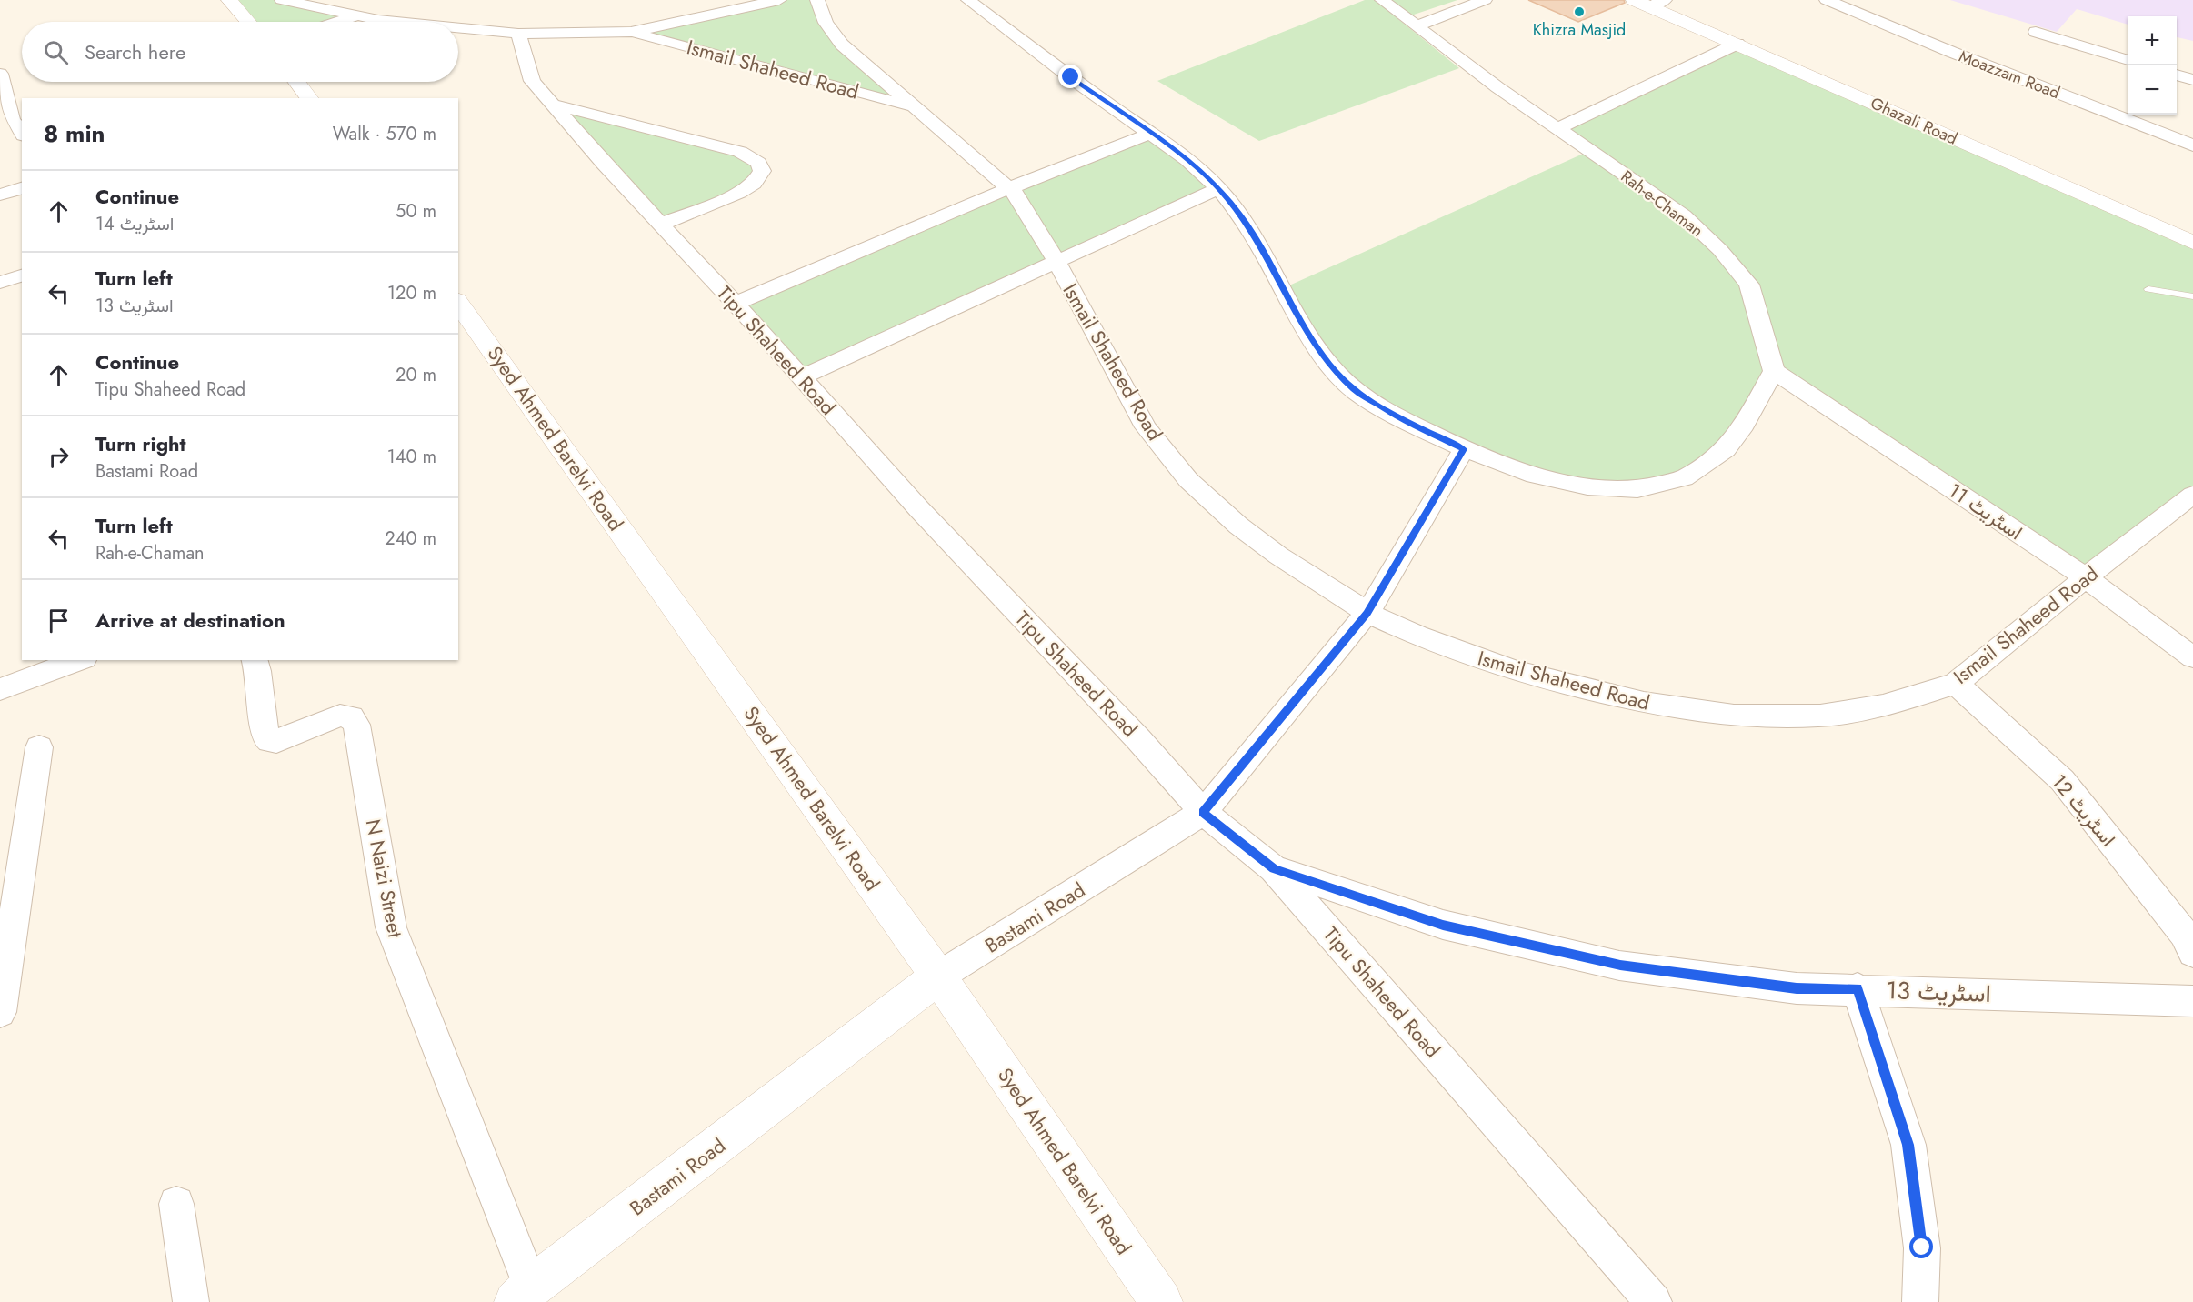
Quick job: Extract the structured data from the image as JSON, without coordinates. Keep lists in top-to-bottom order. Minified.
{"streets":{"main road":["Ghazali Road","Syed Ahmed Barelvi Road","Bastami Road"],"street":["Ismail Shaheed Road","Moazzam Road","Rah-e-Chaman","Tipu Shaheed Road","اسٹریٹ 11","اسٹریٹ 12","N Naizi Street","اسٹریٹ 13"]},"crossings":[["Ismail Shaheed Road","اسٹریٹ 11"],["Ismail Shaheed Road","اسٹریٹ 12"],["Ismail Shaheed Road","Bastami Road"],["Rah-e-Chaman","اسٹریٹ 11"],["Tipu Shaheed Road","Bastami Road"],["Tipu Shaheed Road","اسٹریٹ 13"],["Syed Ahmed Barelvi Road","Bastami Road"],["N Naizi Street","Bastami Road"]],"places":["Khizra Masjid"],"page":{"map_buttons":["+","−"],"search":"Search here","heading":["8 min","Walk · 570 m"],"list":[["Continue","اسٹریٹ 14","50 m"],["Turn left","اسٹریٹ 13","120 m"],["Continue","Tipu Shaheed Road","20 m"],["Turn right","Bastami Road","140 m"],["Turn left","Rah-e-Chaman","240 m"],"Arrive at destination"]}}
